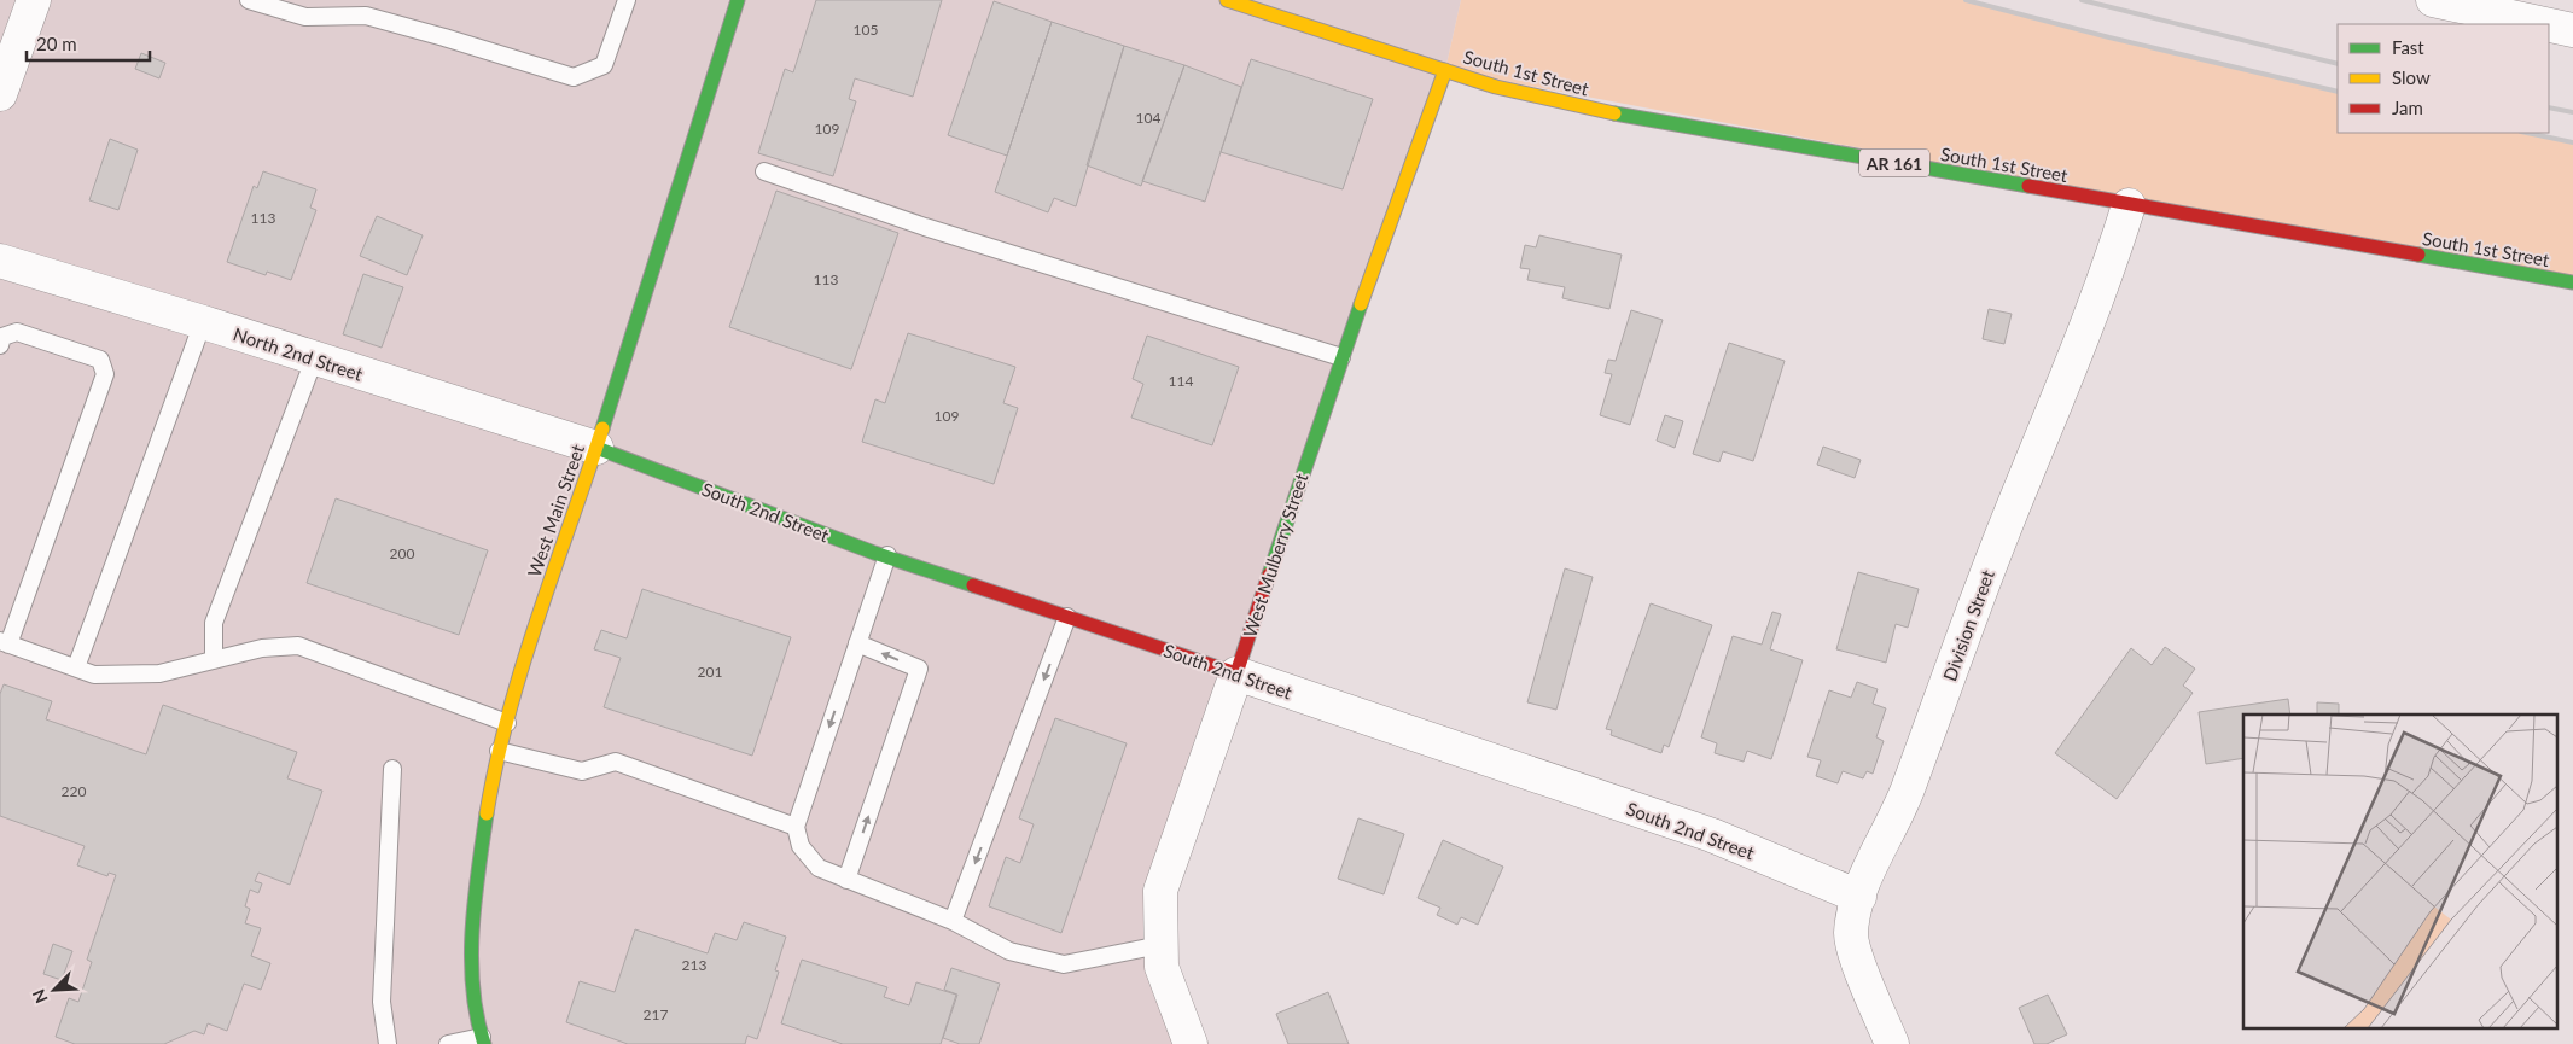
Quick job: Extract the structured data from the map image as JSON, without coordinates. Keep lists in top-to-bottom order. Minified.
{"streets":{"main road":["South 1st Street","AR 161","West Main Street","South 2nd Street","West Mulberry Street"],"street":["North 2nd Street","Division Street"]},"crossings":[["South 1st Street","West Mulberry Street"],["South 1st Street","Division Street"],["North 2nd Street","West Main Street"],["North 2nd Street","South 2nd Street"],["West Main Street","South 2nd Street"],["South 2nd Street","West Mulberry Street"],["South 2nd Street","Division Street"]],"house_numbers":["105","104","109","113","113","114","109","200","201","220","213","217"],"legend":["Fast","Slow","Jam"],"scale_bar":"20 m","north":"bottom left"}
